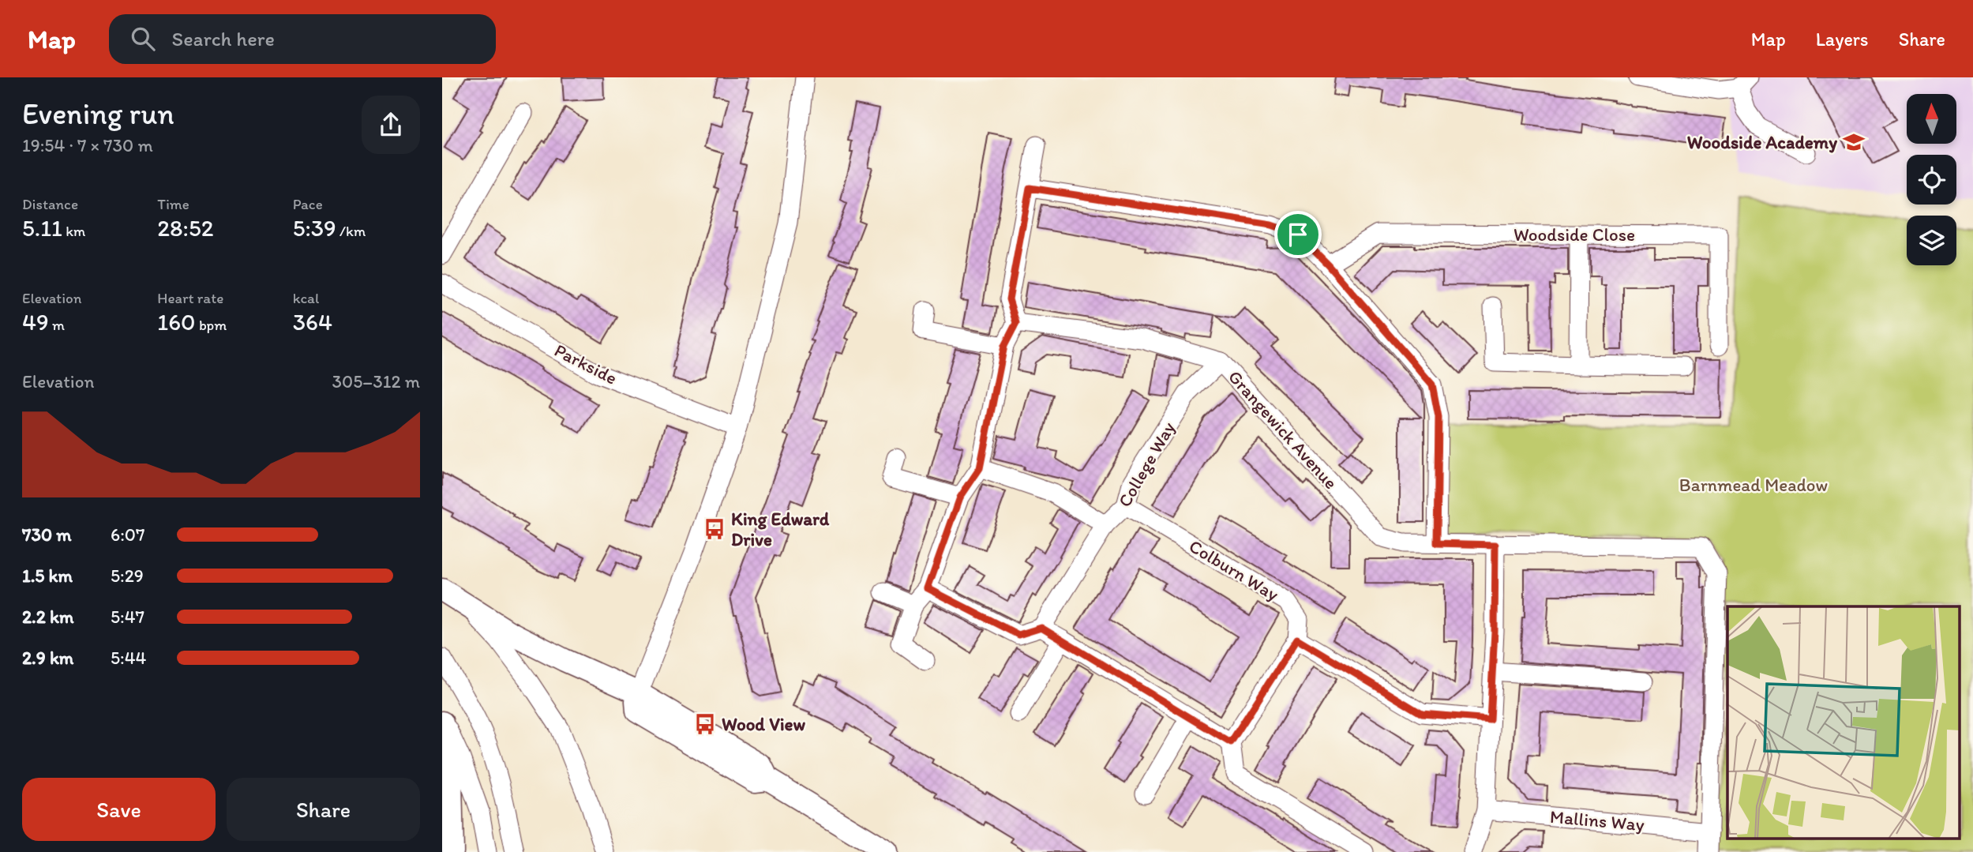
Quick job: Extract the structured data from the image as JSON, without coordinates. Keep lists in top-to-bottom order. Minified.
{"streets":{"street":["Woodside Close","Parkside","Grangewick Avenue","College Way","Colburn Way","Mallins Way"]},"crossings":[["Grangewick Avenue","College Way"],["Grangewick Avenue","Mallins Way"],["College Way","Colburn Way"]],"parks":["Barnmead Meadow"],"places":{"school or university":["Woodside Academy"],"bus stop":["King Edward Drive","Wood View"]},"north":"top","page":{"header":"Map","search":"Search here","nav":["Map","Layers","Share"],"heading":["Evening run","19:54 · 7 × 730 m"],"stats":[["Distance","5.11 km"],["Time","28:52"],["Pace","5:39 /km"],["Elevation","49 m"],["Heart rate","160 bpm"],["kcal","364"]],"chart":["Elevation","305–312 m"],"list":[{"name":"730 m","note":"6:07"},{"name":"1.5 km","note":"5:29"},{"name":"2.2 km","note":"5:47"},{"name":"2.9 km","note":"5:44"}],"buttons":["Save","Share"]}}
